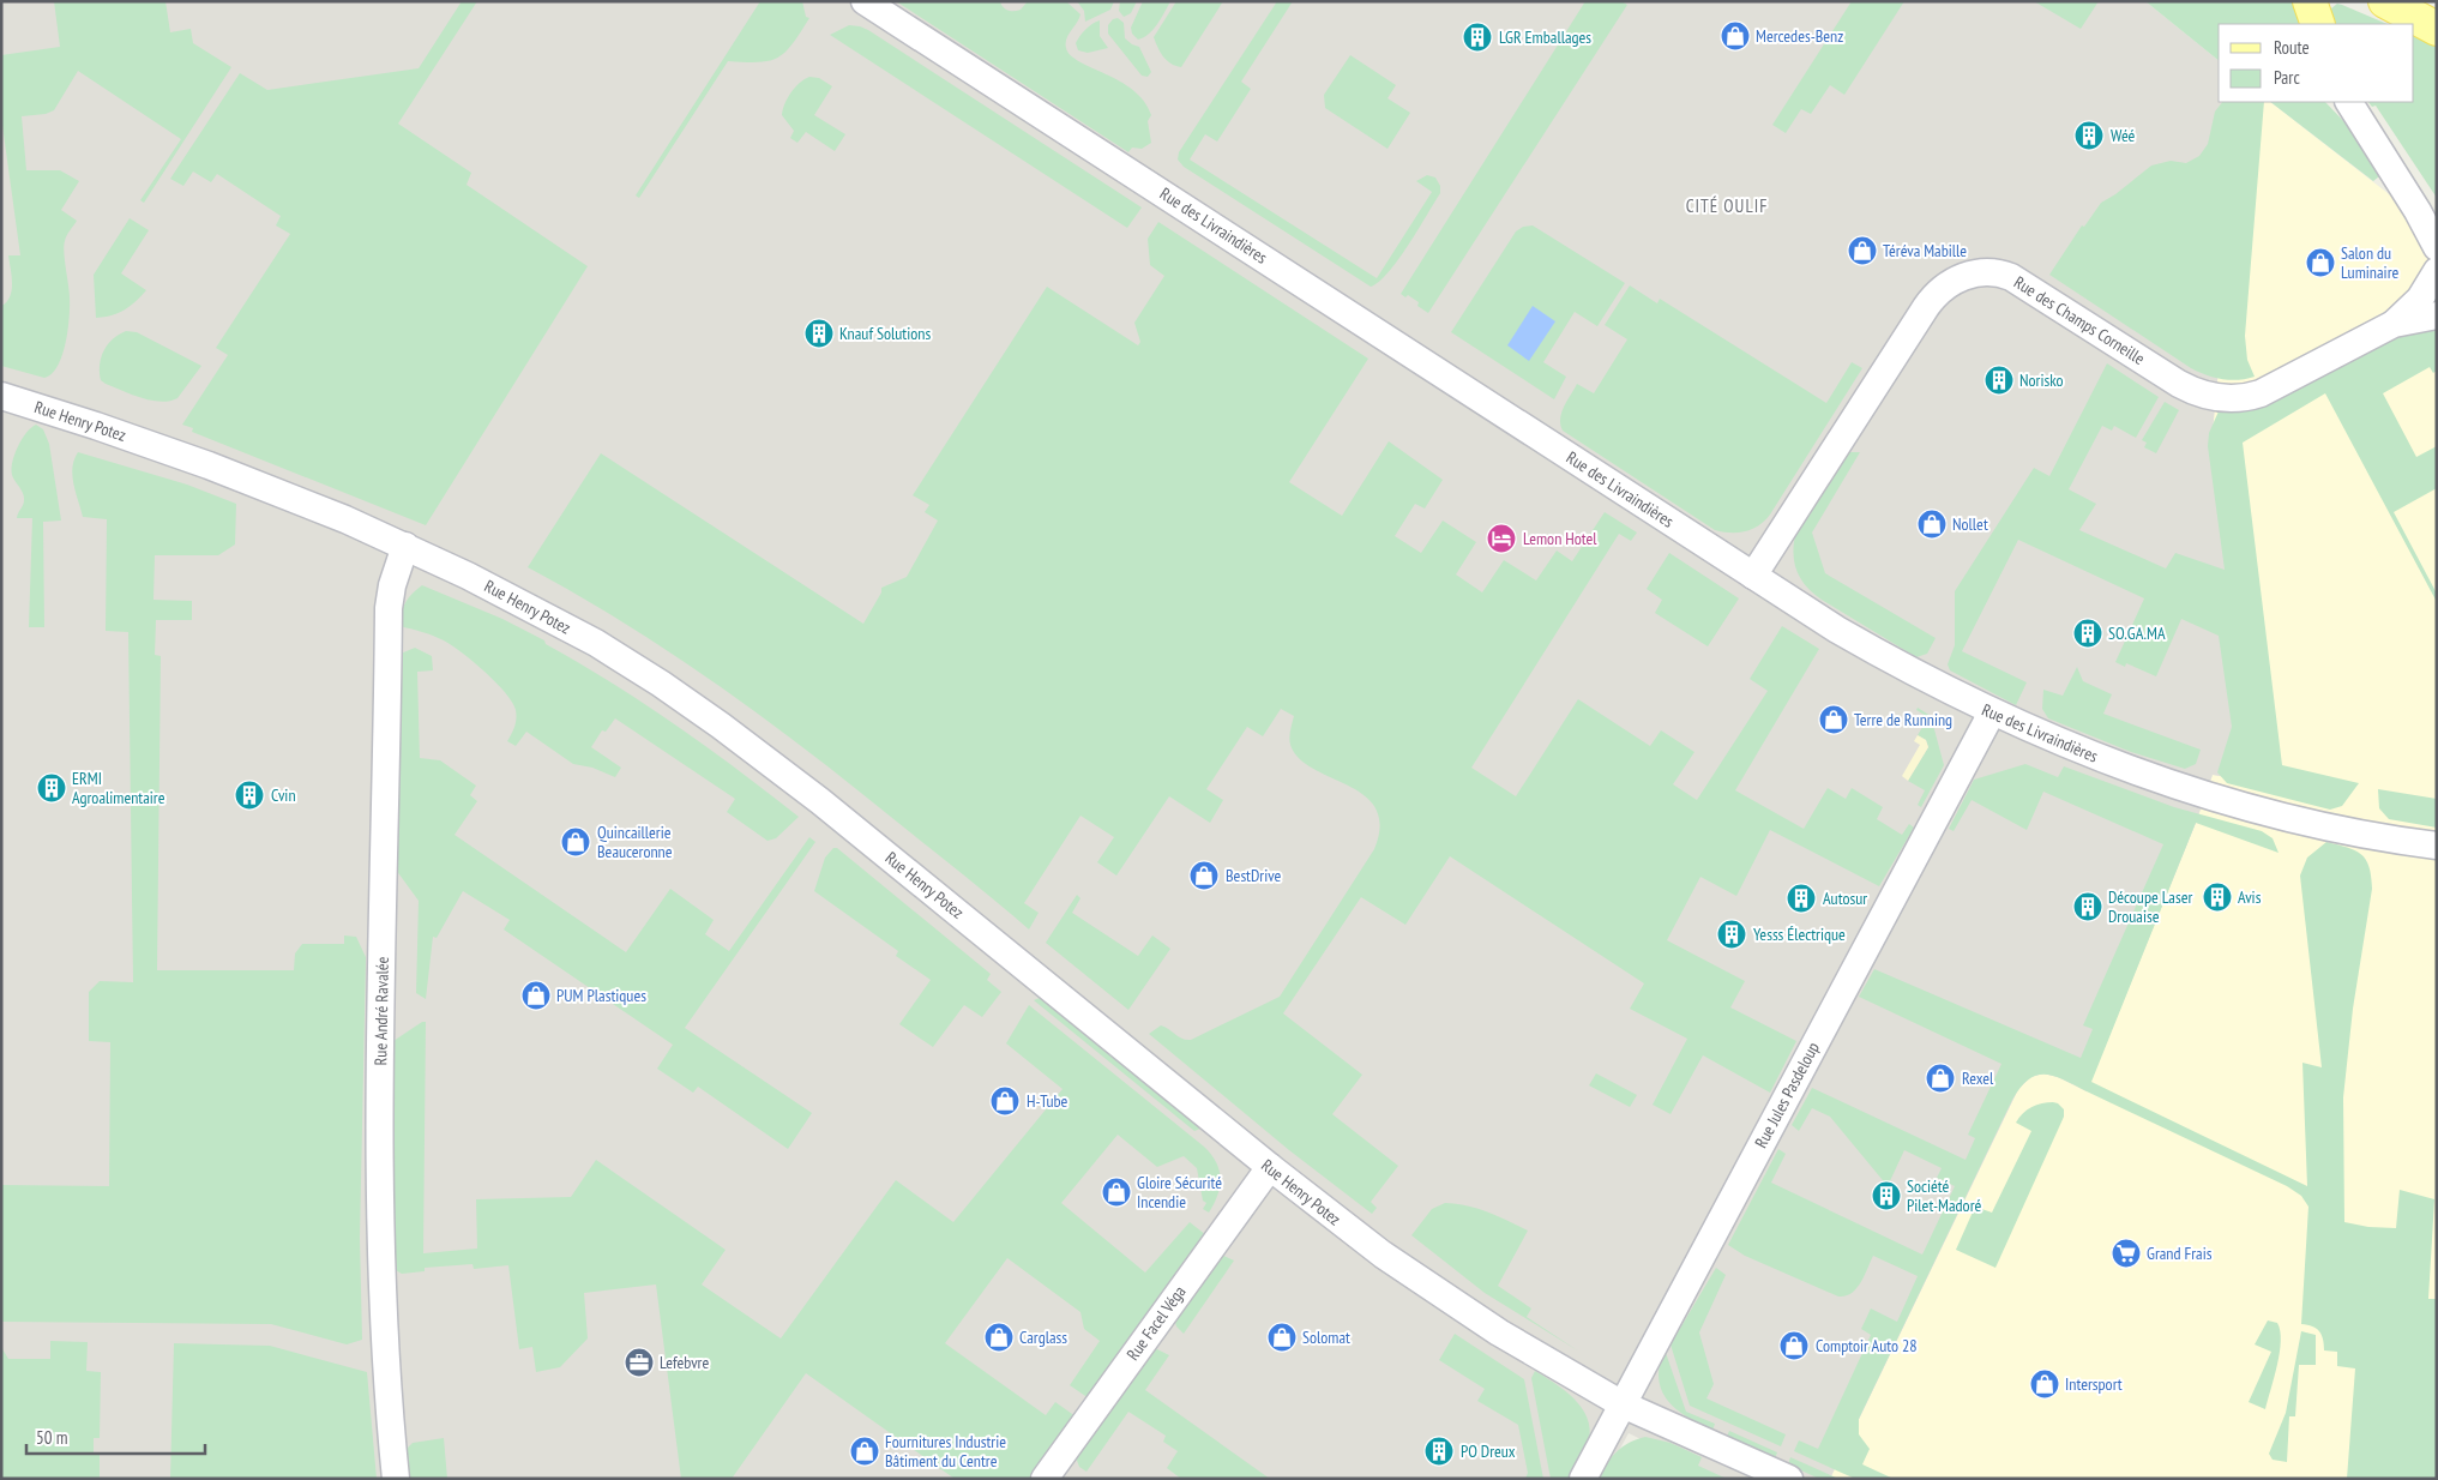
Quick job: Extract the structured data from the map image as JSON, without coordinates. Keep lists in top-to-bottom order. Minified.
{"streets":{"street":["Rue des Livraindières","Rue des Champs Corneille","Rue Henry Potez","Rue André Ravalée","Rue Jules Pasdeloup","Rue Facel Véga"]},"crossings":[["Rue des Livraindières","Rue des Champs Corneille"],["Rue des Livraindières","Rue Jules Pasdeloup"],["Rue Henry Potez","Rue André Ravalée"],["Rue Henry Potez","Rue Jules Pasdeloup"],["Rue Henry Potez","Rue Facel Véga"]],"districts":["CITÉ OULIF"],"places":{"shop":["Mercedes-Benz","Téréva Mabille","Salon du Luminaire","Nollet","Terre de Running","Quincaillerie Beauceronne","BestDrive","PUM Plastiques","Rexel","H-Tube","Gloire Sécurité Incendie","Carglass","Solomat","Comptoir Auto 28","Intersport","Fournitures Industrie Bâtiment du Centre"],"building":["LGR Emballages","Wéé","Knauf Solutions","Norisko","SO.GA.MA","ERMI Agroalimentaire","Cvin","Avis","Autosur","Découpe Laser Drouaise","Yesss Électrique","Société Pilet-Madoré","PO Dreux"],"hotel":["Lemon Hotel"],"supermarket":["Grand Frais"],"office":["Lefebvre"]},"legend":["Route","Parc"],"scale_bar":"50 m"}
